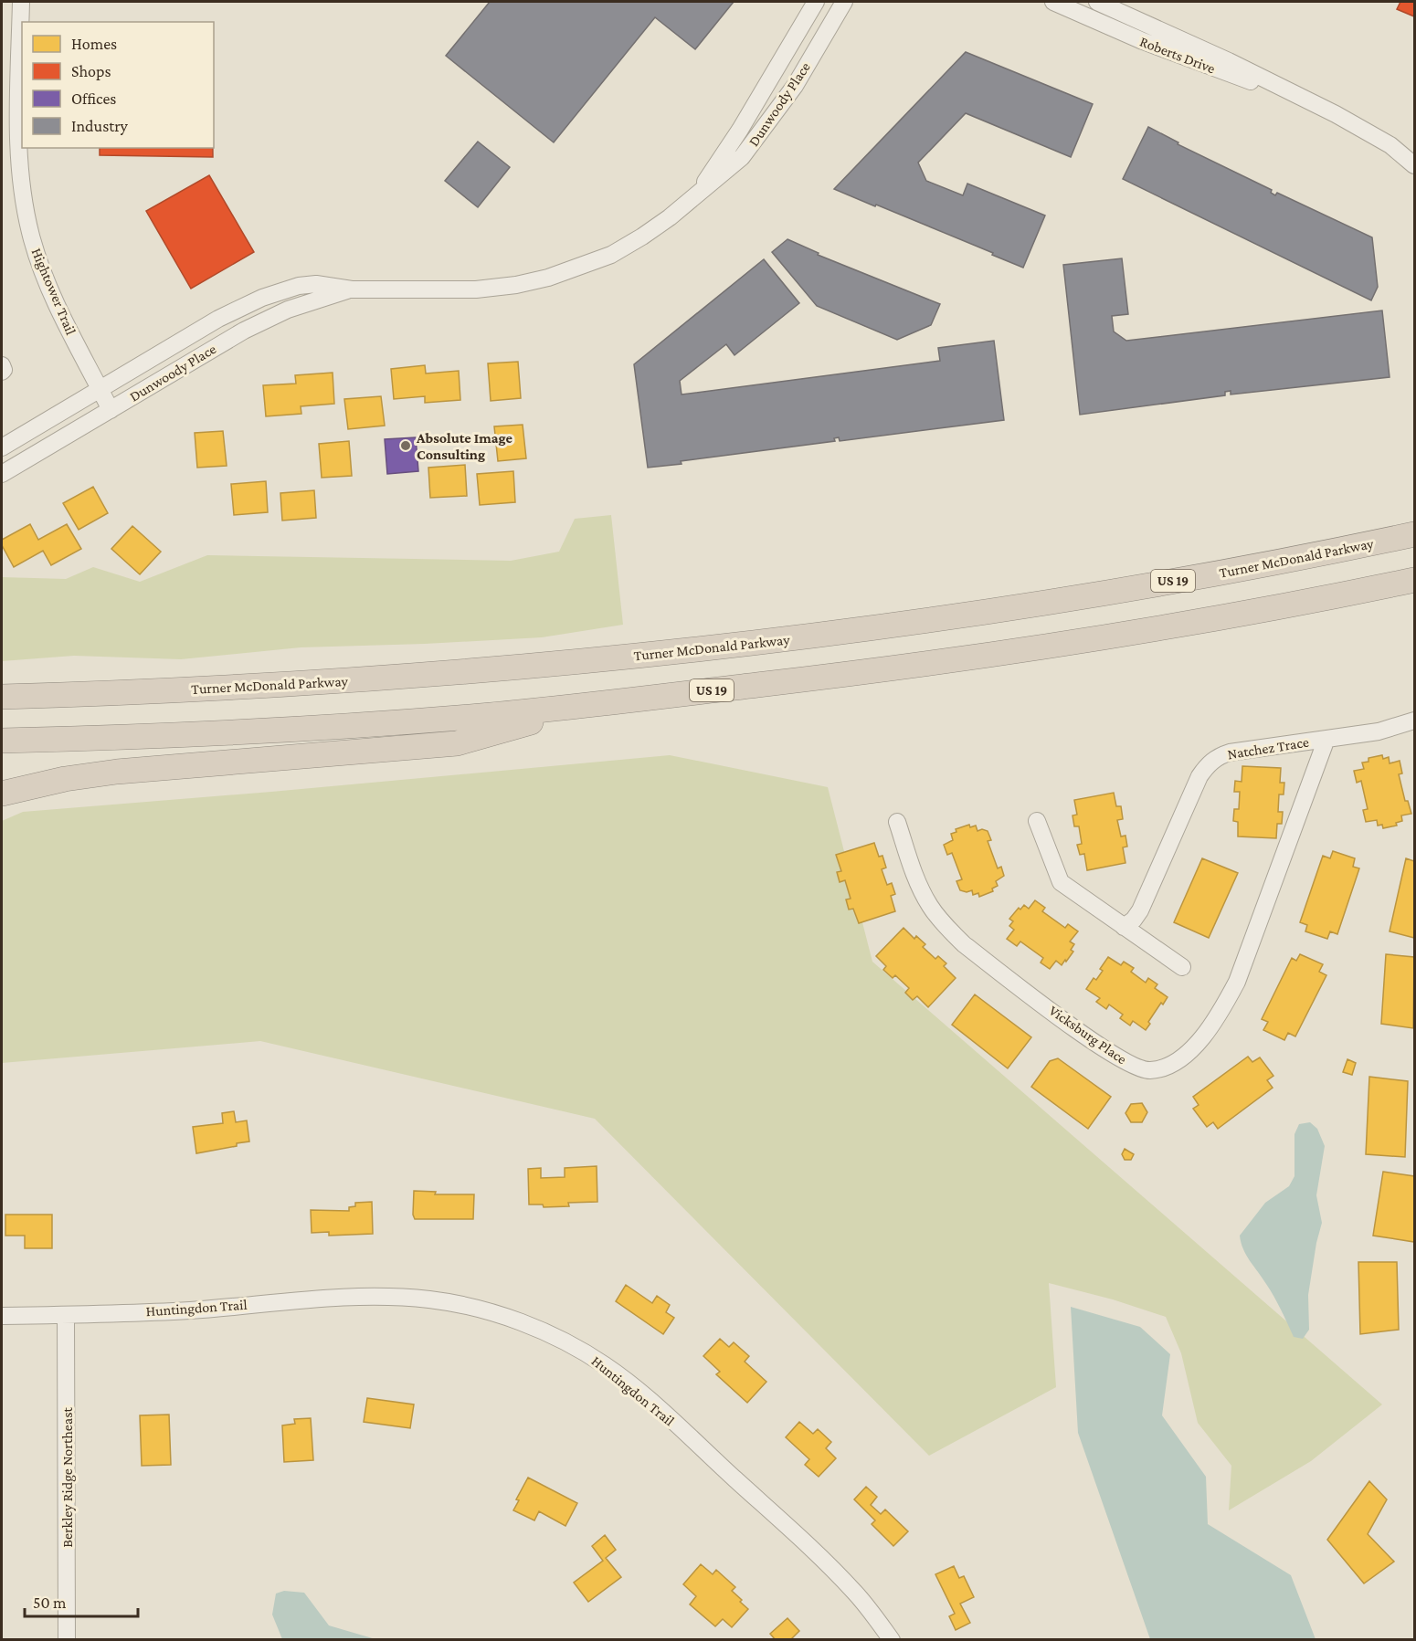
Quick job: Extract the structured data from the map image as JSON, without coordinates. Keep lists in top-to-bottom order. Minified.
{"streets":{"highway":["Turner McDonald Parkway","US 19"],"street":["Roberts Drive","Dunwoody Place","Hightower Trail","Natchez Trace","Vicksburg Place","Huntingdon Trail","Berkley Ridge Northeast"]},"crossings":[["Dunwoody Place","Hightower Trail"],["Natchez Trace","Vicksburg Place"],["Huntingdon Trail","Berkley Ridge Northeast"]],"places":["Absolute Image Consulting"],"legend":["Homes","Shops","Offices","Industry"],"scale_bar":"50 m"}
